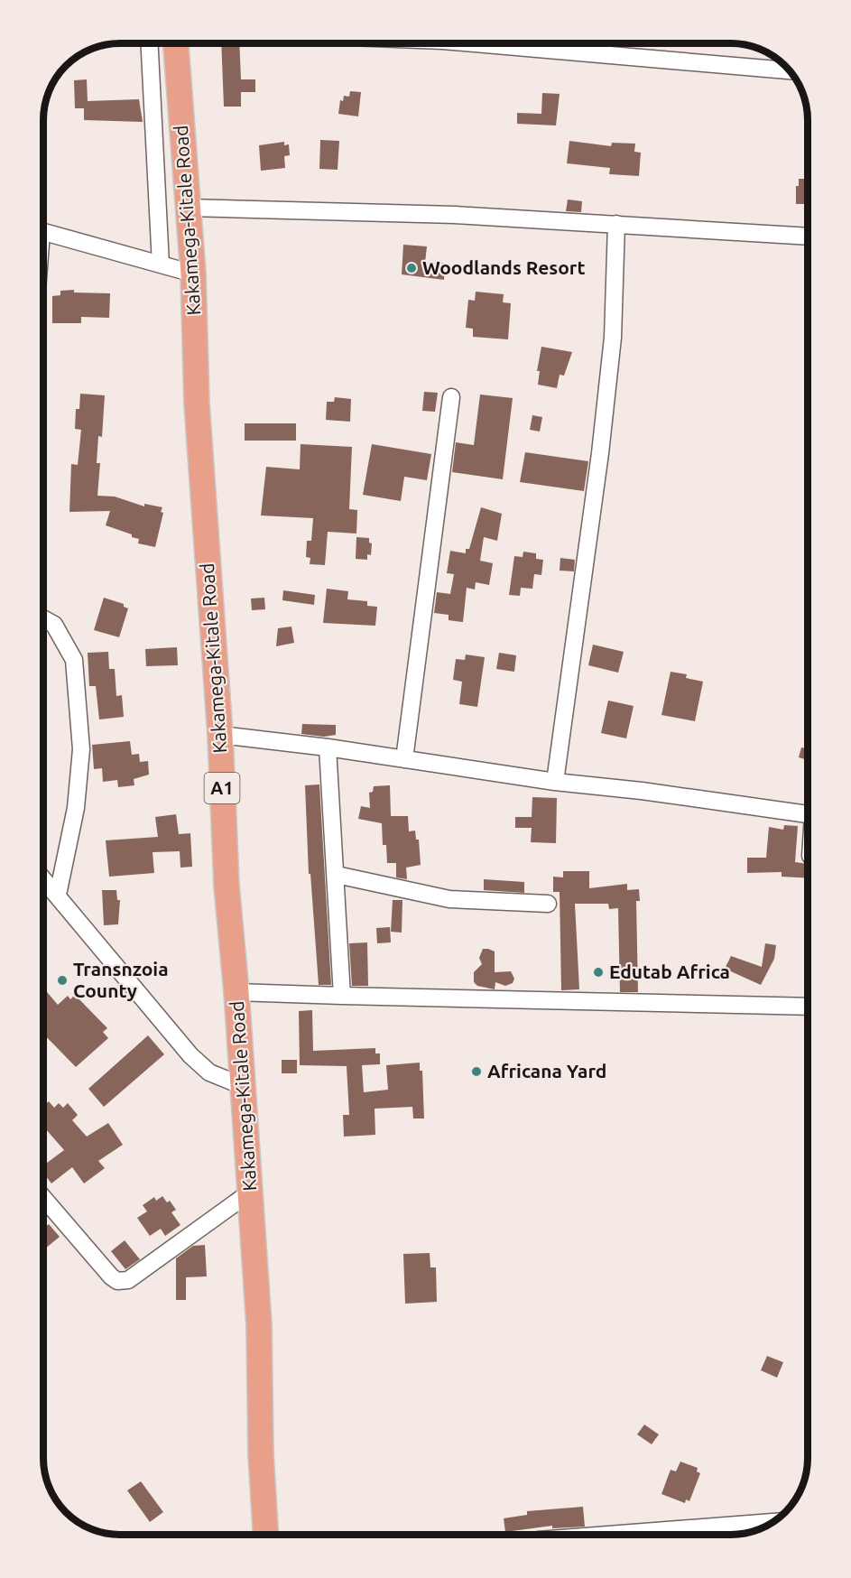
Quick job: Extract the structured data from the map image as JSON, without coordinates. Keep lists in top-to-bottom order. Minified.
{"streets":{"highway":["Kakamega-Kitale Road","A1"]},"places":["Woodlands Resort","Edutab Africa","Transnzoia County","Africana Yard"]}
